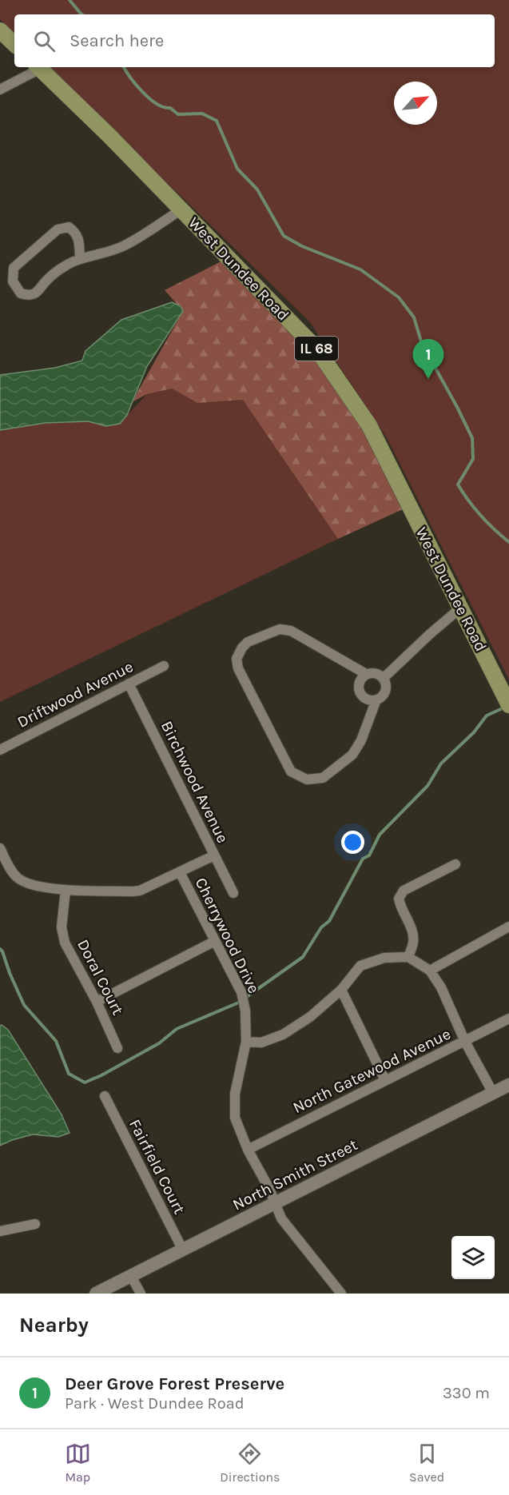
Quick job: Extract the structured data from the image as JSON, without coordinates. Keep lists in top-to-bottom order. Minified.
{"streets":{"main road":["West Dundee Road","IL 68"],"street":["Driftwood Avenue","Birchwood Avenue","Cherrywood Drive","Doral Court","North Gatewood Avenue","Fairfield Court","North Smith Street"]},"crossings":[["Driftwood Avenue","Birchwood Avenue"],["Cherrywood Drive","North Gatewood Avenue"],["Cherrywood Drive","North Smith Street"],["Fairfield Court","North Smith Street"]],"north":"top right","page":{"search":"Search here","pins":"1","heading":"Nearby","list":[{"mark":"1","name":"Deer Grove Forest Preserve","note":"Park · West Dundee Road","value":"330 m"}],"nav":["Map","Directions","Saved"]}}
